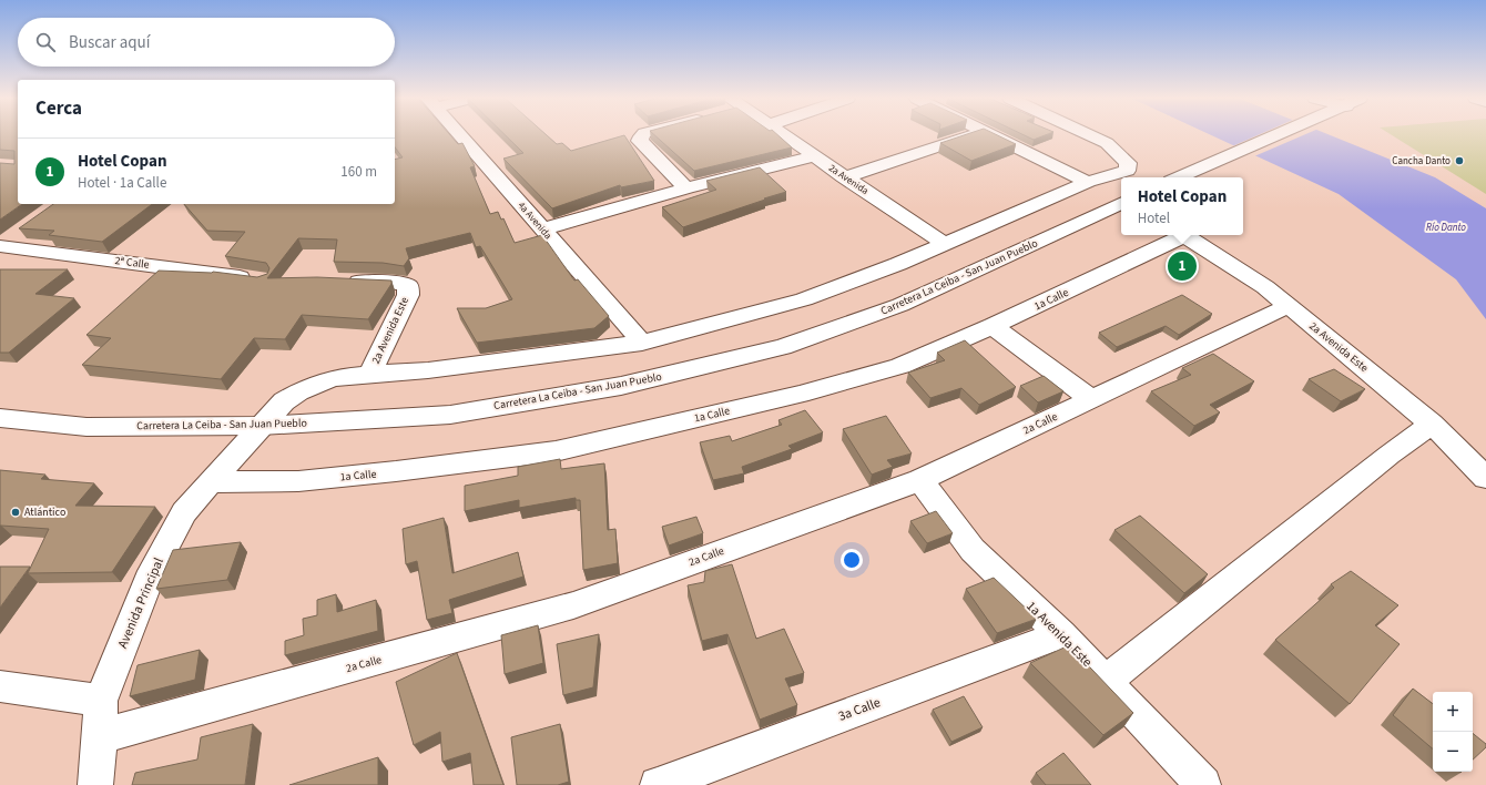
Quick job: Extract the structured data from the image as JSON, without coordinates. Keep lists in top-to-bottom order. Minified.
{"streets":{"street":["2a Avenida","4a Avenida","2ª Calle","Carretera La Ceiba - San Juan Pueblo","1a Calle","2a Avenida Este","2a Calle","Avenida Principal","1a Avenida Este","3a Calle"]},"crossings":[["Carretera La Ceiba - San Juan Pueblo","Avenida Principal"],["1a Calle","Avenida Principal"],["2a Avenida Este","2a Calle"],["2a Calle","Avenida Principal"],["2a Calle","1a Avenida Este"],["1a Avenida Este","3a Calle"]],"water":["Río Danto"],"places":["Cancha Danto","Atlántico"],"page":{"search":"Buscar aquí","heading":"Cerca","list":[{"mark":"1","name":"Hotel Copan","note":"Hotel · 1a Calle","value":"160 m"}],"popup":["Hotel Copan","Hotel"],"pins":"1","map_buttons":["+","−"]}}
